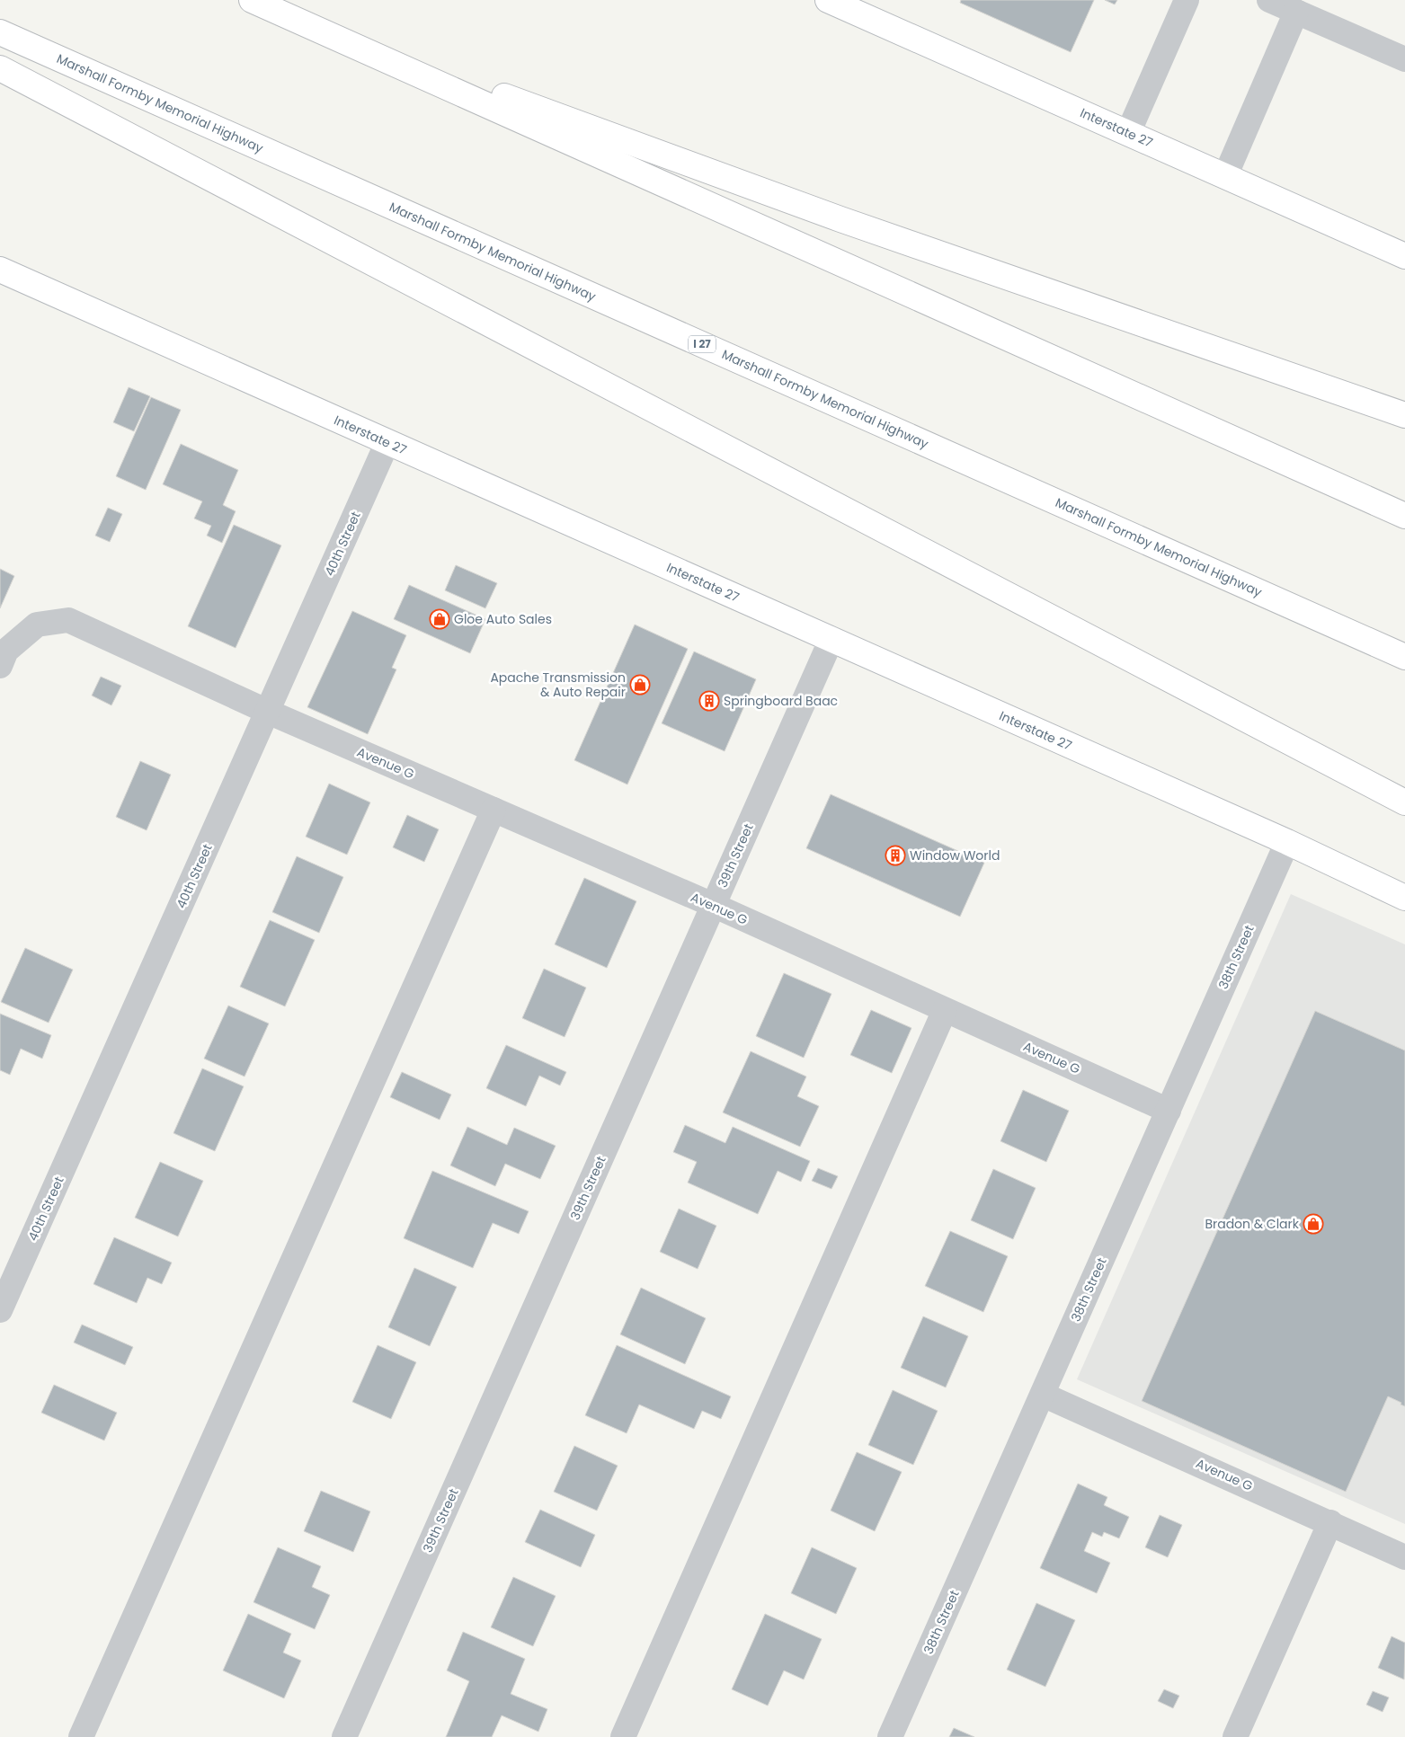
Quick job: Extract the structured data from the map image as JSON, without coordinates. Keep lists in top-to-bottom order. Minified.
{"streets":{"main road":["Marshall Formby Memorial Highway","Interstate 27","I 27"],"street":["40th Street","Avenue G","39th Street","38th Street"]},"crossings":[["Interstate 27","40th Street"],["Interstate 27","39th Street"],["Interstate 27","38th Street"],["40th Street","Avenue G"],["Avenue G","39th Street"],["Avenue G","38th Street"]],"places":{"shop":["Gloe Auto Sales","Apache Transmission & Auto Repair","Bradon & Clark"],"building":["Springboard Baac","Window World"]}}
